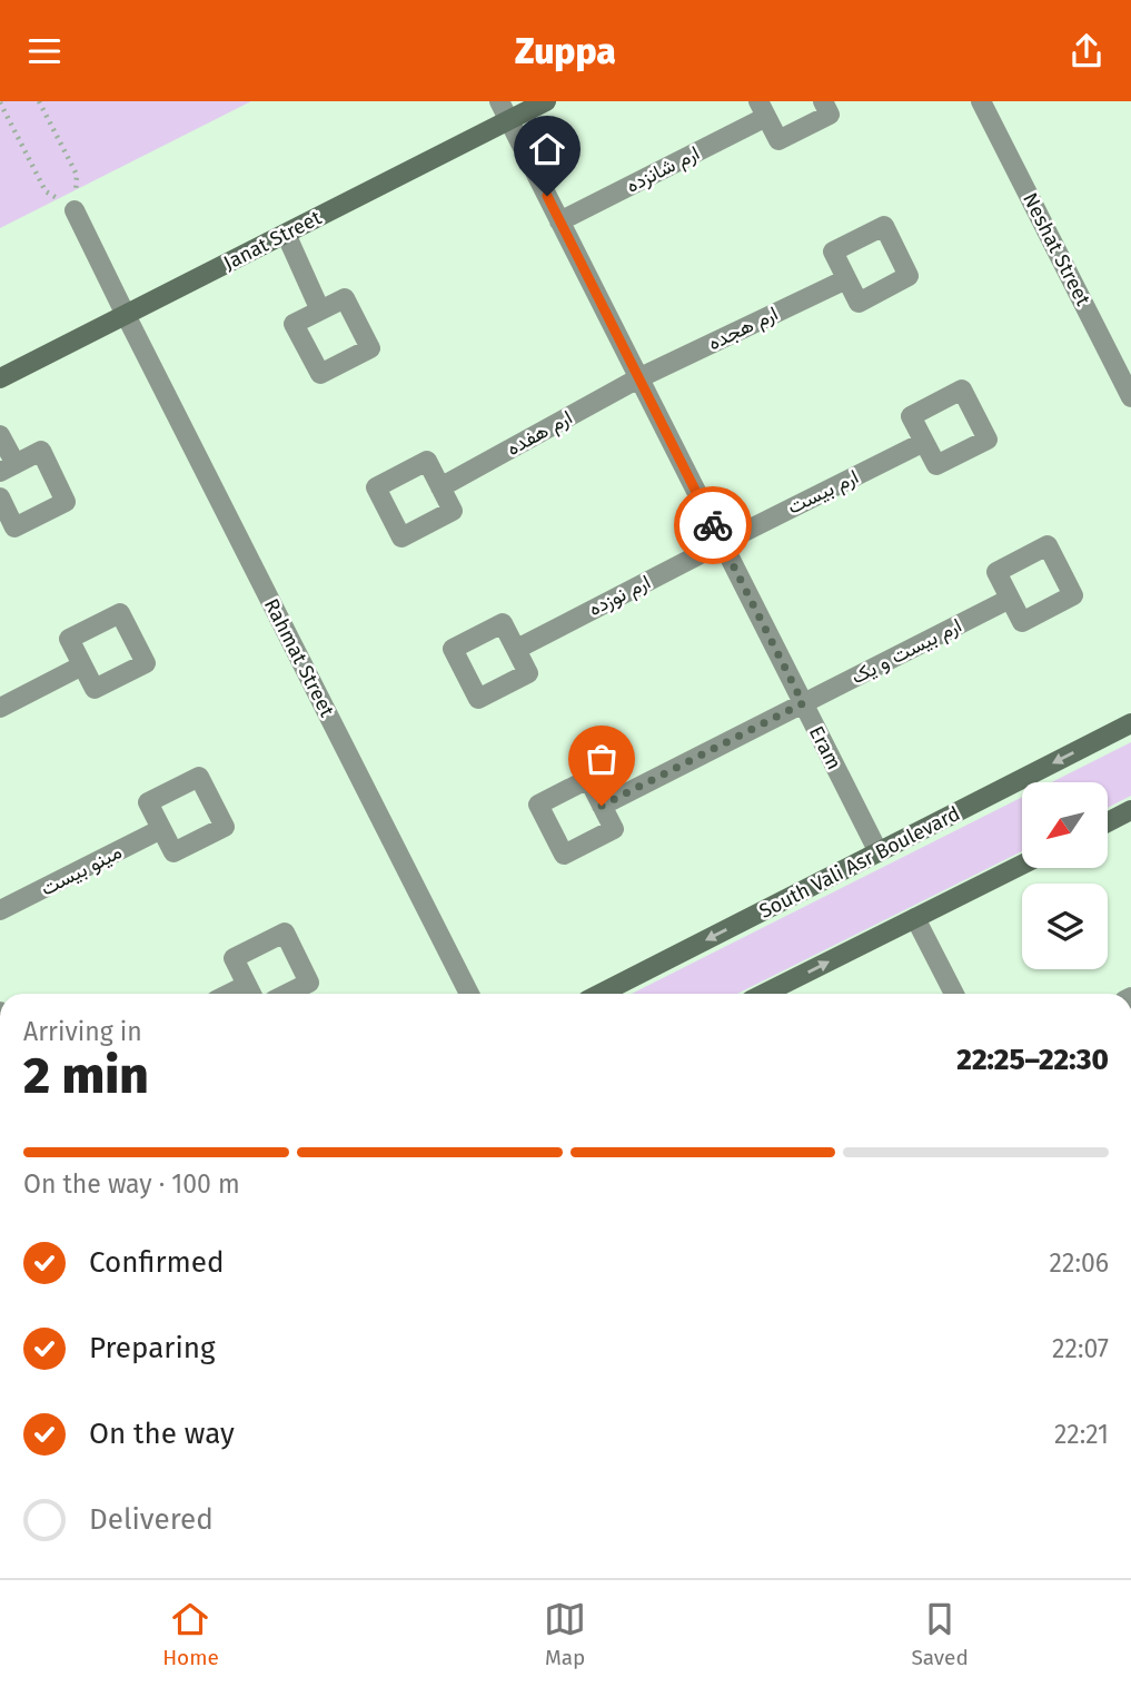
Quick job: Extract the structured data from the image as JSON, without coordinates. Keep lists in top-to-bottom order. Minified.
{"streets":{"main road":["Janat Street","South Vali Asr Boulevard"],"street":["ارم شانزده","Neshat Street","ارم هجده","ارم هفده","ارم بیست","ارم نوزده","ارم بیست و یک","Rahmat Street","Eram","مینو بیست"]},"crossings":[["ارم شانزده","Eram"],["Janat Street","Rahmat Street"],["Janat Street","Eram"],["ارم هجده","ارم هفده"],["ارم هجده","Eram"],["ارم هفده","Eram"],["ارم بیست","ارم نوزده"],["ارم بیست","Eram"],["ارم نوزده","Eram"],["ارم بیست و یک","Eram"],["Eram","South Vali Asr Boulevard"]],"north":"bottom left","page":{"header":"Zuppa","heading":["2 min","Arriving in","22:25–22:30"],"bar":"On the way · 100 m","list":[["Confirmed","22:06"],["Preparing","22:07"],["On the way","22:21"],"Delivered"],"tabs":["Home","Map","Saved"]}}
